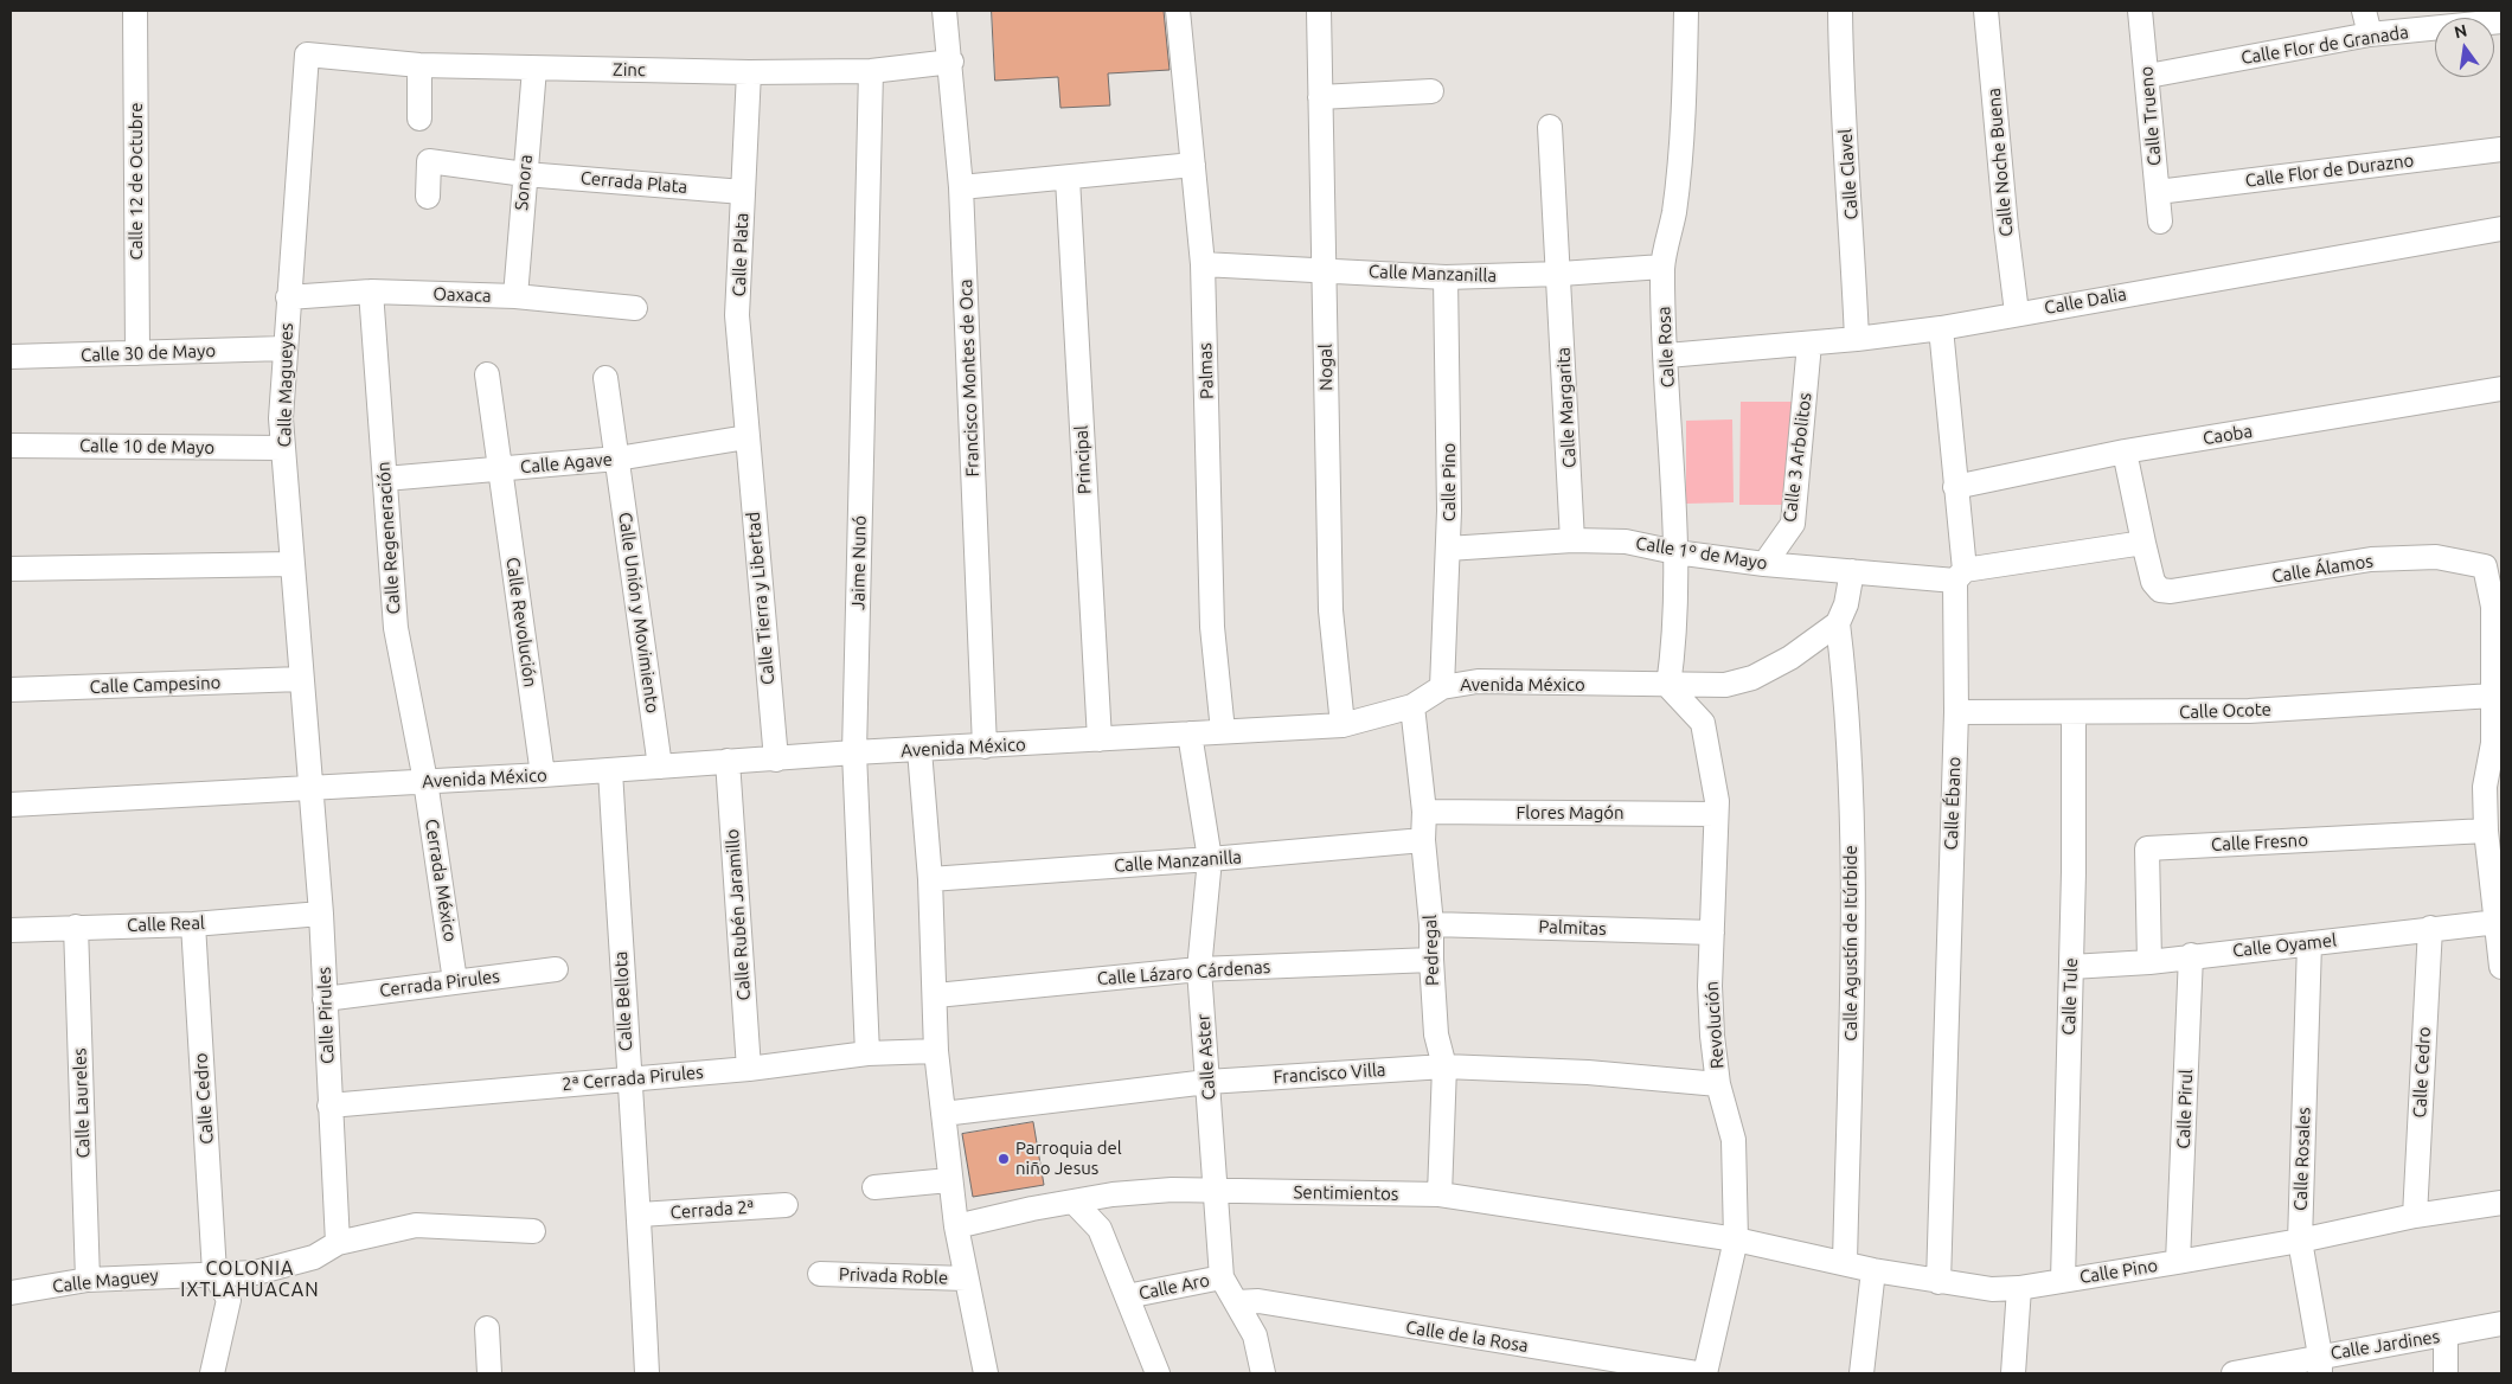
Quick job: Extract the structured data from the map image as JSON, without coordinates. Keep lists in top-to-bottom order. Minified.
{"streets":{"street":["Calle Flor de Granada","Zinc","Calle Trueno","Calle Noche Buena","Calle Flor de Durazno","Calle Clavel","Calle 12 de Octubre","Sonora","Cerrada Plata","Calle Plata","Calle Manzanilla","Oaxaca","Calle Dalia","Calle Rosa","Calle 30 de Mayo","Nogal","Palmas","Francisco Montes de Oca","Calle Magueyes","Calle Margarita","Caoba","Calle 10 de Mayo","Calle 3 Arbolitos","Principal","Calle Agave","Calle Pino","Calle Regeneración","Calle 1º de Mayo","Jaime Nunó","Calle Álamos","Calle Tierra y Libertad","Calle Unión y Movimiento","Calle Revolución","Calle Campesino","Avenida México","Calle Ocote","Calle Ébano","Flores Magón","Calle Fresno","Cerrada México","Calle Rubén Jaramillo","Calle Real","Palmitas","Calle Agustín de Itúrbide","Calle Oyamel","Pedregal","Calle Lázaro Cárdenas","Cerrada Pirules","Calle Tule","Calle Bellota","Calle Pirules","Revolución","Calle Aster","Calle Cedro","Francisco Villa","2ª Cerrada Pirules","Calle Laureles","Calle Pirul","Calle Rosales","Sentimientos","Cerrada 2ª","Privada Roble","Calle Maguey","Calle Aro","Calle de la Rosa","Calle Jardines"]},"crossings":[["Calle Flor de Granada","Calle Trueno"],["Zinc","Sonora"],["Zinc","Calle Plata"],["Zinc","Francisco Montes de Oca"],["Zinc","Calle Magueyes"],["Zinc","Jaime Nunó"],["Calle Trueno","Calle Flor de Durazno"],["Calle Noche Buena","Calle Dalia"],["Calle Clavel","Calle Dalia"],["Calle 12 de Octubre","Calle 30 de Mayo"],["Sonora","Cerrada Plata"],["Sonora","Oaxaca"],["Cerrada Plata","Calle Plata"],["Calle Plata","Calle Agave"],["Calle Plata","Calle Tierra y Libertad"],["Calle Manzanilla","Calle Rosa"],["Calle Manzanilla","Nogal"],["Calle Manzanilla","Palmas"],["Calle Manzanilla","Calle Margarita"],["Calle Manzanilla","Calle Pino"],["Calle Manzanilla","Pedregal"],["Calle Manzanilla","Calle Aster"],["Oaxaca","Calle Magueyes"],["Oaxaca","Calle Regeneración"],["Calle Dalia","Calle Rosa"],["Calle Dalia","Calle 3 Arbolitos"],["Calle Dalia","Calle Ébano"],["Calle Rosa","Calle 1º de Mayo"],["Calle Rosa","Avenida México"],["Calle Rosa","Revolución"],["Calle 30 de Mayo","Calle Magueyes"],["Nogal","Avenida México"],["Palmas","Avenida México"],["Francisco Montes de Oca","Avenida México"],["Calle Magueyes","Calle 10 de Mayo"],["Calle Magueyes","Calle Campesino"],["Calle Magueyes","Avenida México"],["Calle Magueyes","Calle Pirules"],["Calle Margarita","Calle 1º de Mayo"],["Caoba","Calle Álamos"],["Caoba","Calle Ébano"],["Calle 3 Arbolitos","Calle 1º de Mayo"],["Principal","Avenida México"],["Calle Agave","Calle Regeneración"],["Calle Agave","Calle Tierra y Libertad"],["Calle Agave","Calle Unión y Movimiento"],["Calle Agave","Calle Revolución"],["Calle Pino","Calle 1º de Mayo"],["Calle Pino","Avenida México"],["Calle Pino","Calle Ébano"],["Calle Pino","Calle Agustín de Itúrbide"],["Calle Pino","Calle Tule"],["Calle Pino","Revolución"],["Calle Pino","Calle Cedro"],["Calle Pino","Calle Pirul"],["Calle Pino","Calle Rosales"],["Calle Pino","Sentimientos"],["Calle Regeneración","Avenida México"],["Calle Regeneración","Cerrada México"],["Calle 1º de Mayo","Calle Ébano"],["Jaime Nunó","Avenida México"],["Jaime Nunó","2ª Cerrada Pirules"],["Calle Tierra y Libertad","Avenida México"],["Calle Unión y Movimiento","Avenida México"],["Calle Revolución","Avenida México"],["Avenida México","Cerrada México"],["Avenida México","Calle Rubén Jaramillo"],["Avenida México","Calle Agustín de Itúrbide"],["Avenida México","Pedregal"],["Avenida México","Calle Bellota"],["Avenida México","Calle Pirules"],["Avenida México","Revolución"],["Avenida México","Calle Aster"],["Calle Ocote","Calle Ébano"],["Calle Ocote","Calle Tule"],["Flores Magón","Pedregal"],["Flores Magón","Revolución"],["Calle Fresno","Calle Oyamel"],["Cerrada México","Cerrada Pirules"],["Calle Rubén Jaramillo","2ª Cerrada Pirules"],["Calle Real","Calle Pirules"],["Calle Real","Calle Cedro"],["Calle Real","Calle Laureles"],["Palmitas","Pedregal"],["Palmitas","Revolución"],["Calle Oyamel","Calle Tule"],["Calle Oyamel","Calle Cedro"],["Calle Oyamel","Calle Pirul"],["Calle Oyamel","Calle Rosales"],["Pedregal","Calle Lázaro Cárdenas"],["Pedregal","Francisco Villa"],["Pedregal","Sentimientos"],["Calle Lázaro Cárdenas","Calle Aster"],["Cerrada Pirules","Calle Pirules"],["Calle Bellota","2ª Cerrada Pirules"],["Calle Bellota","Cerrada 2ª"],["Calle Pirules","2ª Cerrada Pirules"],["Calle Pirules","Calle Maguey"],["Revolución","Francisco Villa"],["Revolución","Sentimientos"],["Calle Aster","Francisco Villa"],["Calle Aster","Sentimientos"],["Calle Aster","Calle Aro"],["Calle Aster","Calle de la Rosa"],["Calle Cedro","Calle Maguey"],["Calle Laureles","Calle Maguey"],["Calle Rosales","Calle Jardines"]],"districts":["COLONIA IXTLAHUACAN"],"places":["Parroquia del niño Jesus"],"north":"top"}
